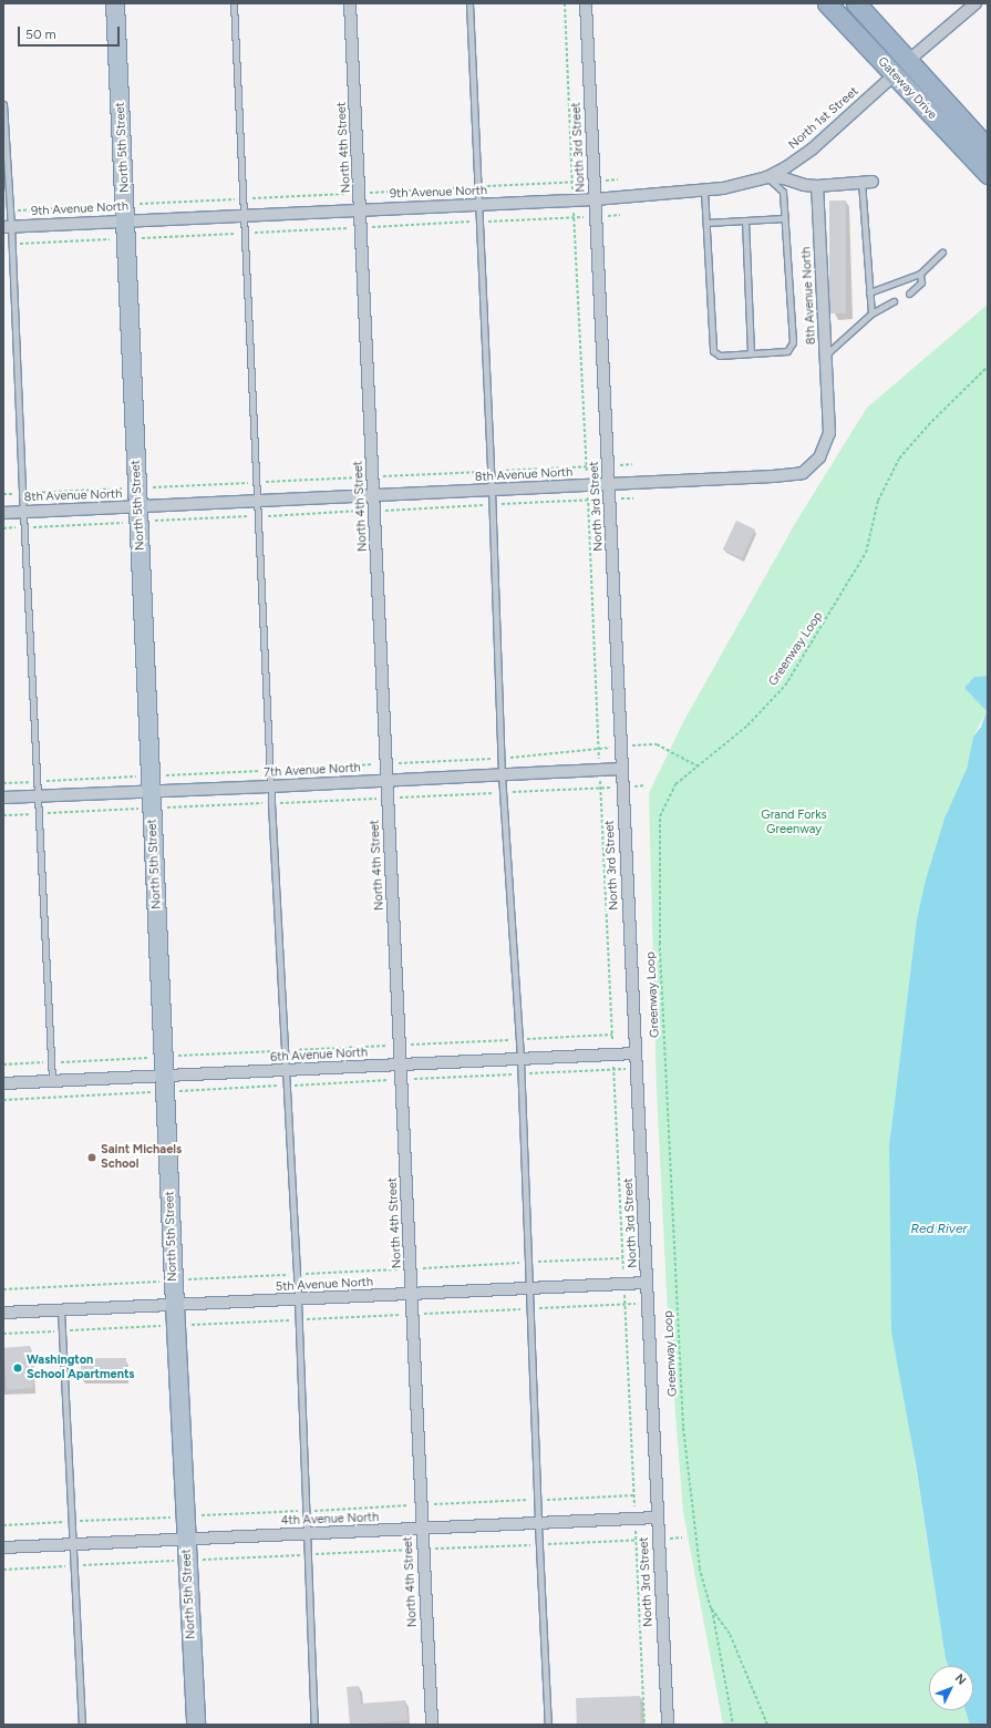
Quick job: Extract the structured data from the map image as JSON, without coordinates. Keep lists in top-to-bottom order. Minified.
{"streets":{"highway":["Gateway Drive"],"main road":["North 5th Street"],"street":["North 1st Street","North 4th Street","North 3rd Street","9th Avenue North","8th Avenue North","7th Avenue North","6th Avenue North","5th Avenue North","4th Avenue North"],"path":["Greenway Loop"]},"crossings":[["Gateway Drive","North 1st Street"],["North 1st Street","9th Avenue North"],["North 5th Street","9th Avenue North"],["North 5th Street","8th Avenue North"],["North 5th Street","7th Avenue North"],["North 5th Street","6th Avenue North"],["North 5th Street","5th Avenue North"],["North 5th Street","4th Avenue North"],["North 4th Street","9th Avenue North"],["North 4th Street","8th Avenue North"],["North 4th Street","7th Avenue North"],["North 4th Street","6th Avenue North"],["North 4th Street","5th Avenue North"],["North 4th Street","4th Avenue North"],["North 3rd Street","9th Avenue North"],["North 3rd Street","8th Avenue North"],["North 3rd Street","7th Avenue North"],["North 3rd Street","6th Avenue North"],["North 3rd Street","5th Avenue North"],["North 3rd Street","4th Avenue North"],["9th Avenue North","8th Avenue North"]],"water":["Red River"],"parks":["Grand Forks Greenway"],"places":["Saint Michaels School","Washington School Apartments"],"scale_bar":"50 m","north":"top right"}
